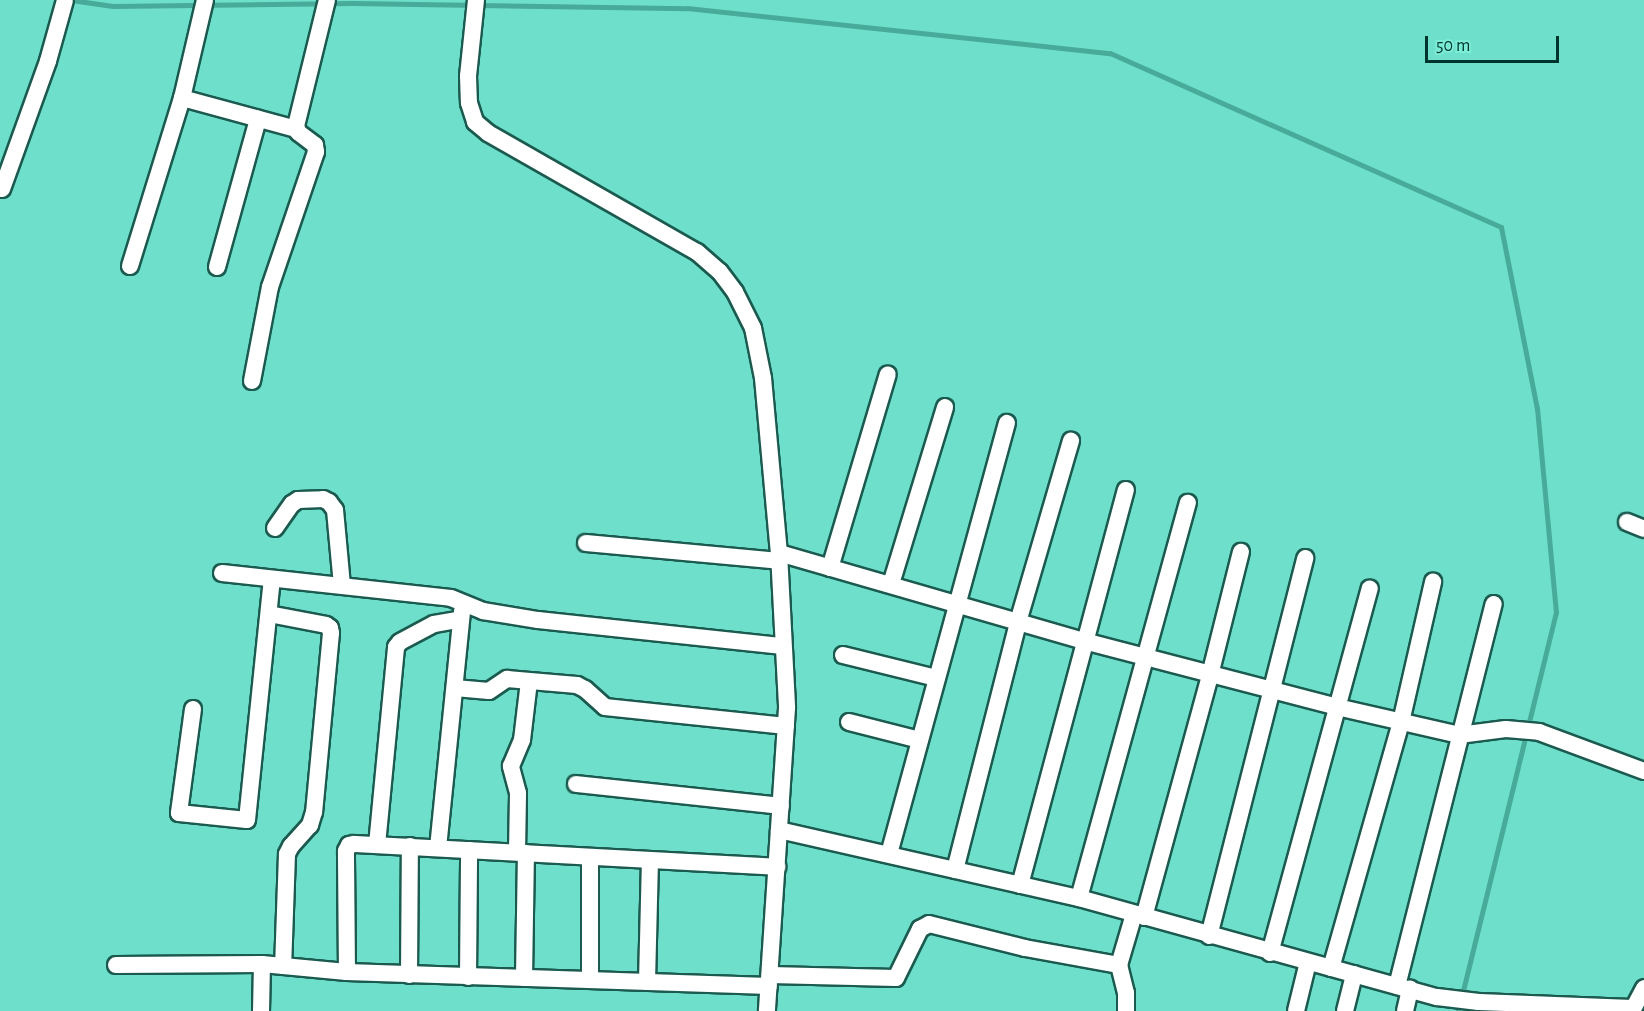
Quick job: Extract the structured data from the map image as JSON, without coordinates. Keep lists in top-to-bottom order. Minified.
{"scale_bar":"50 m"}
